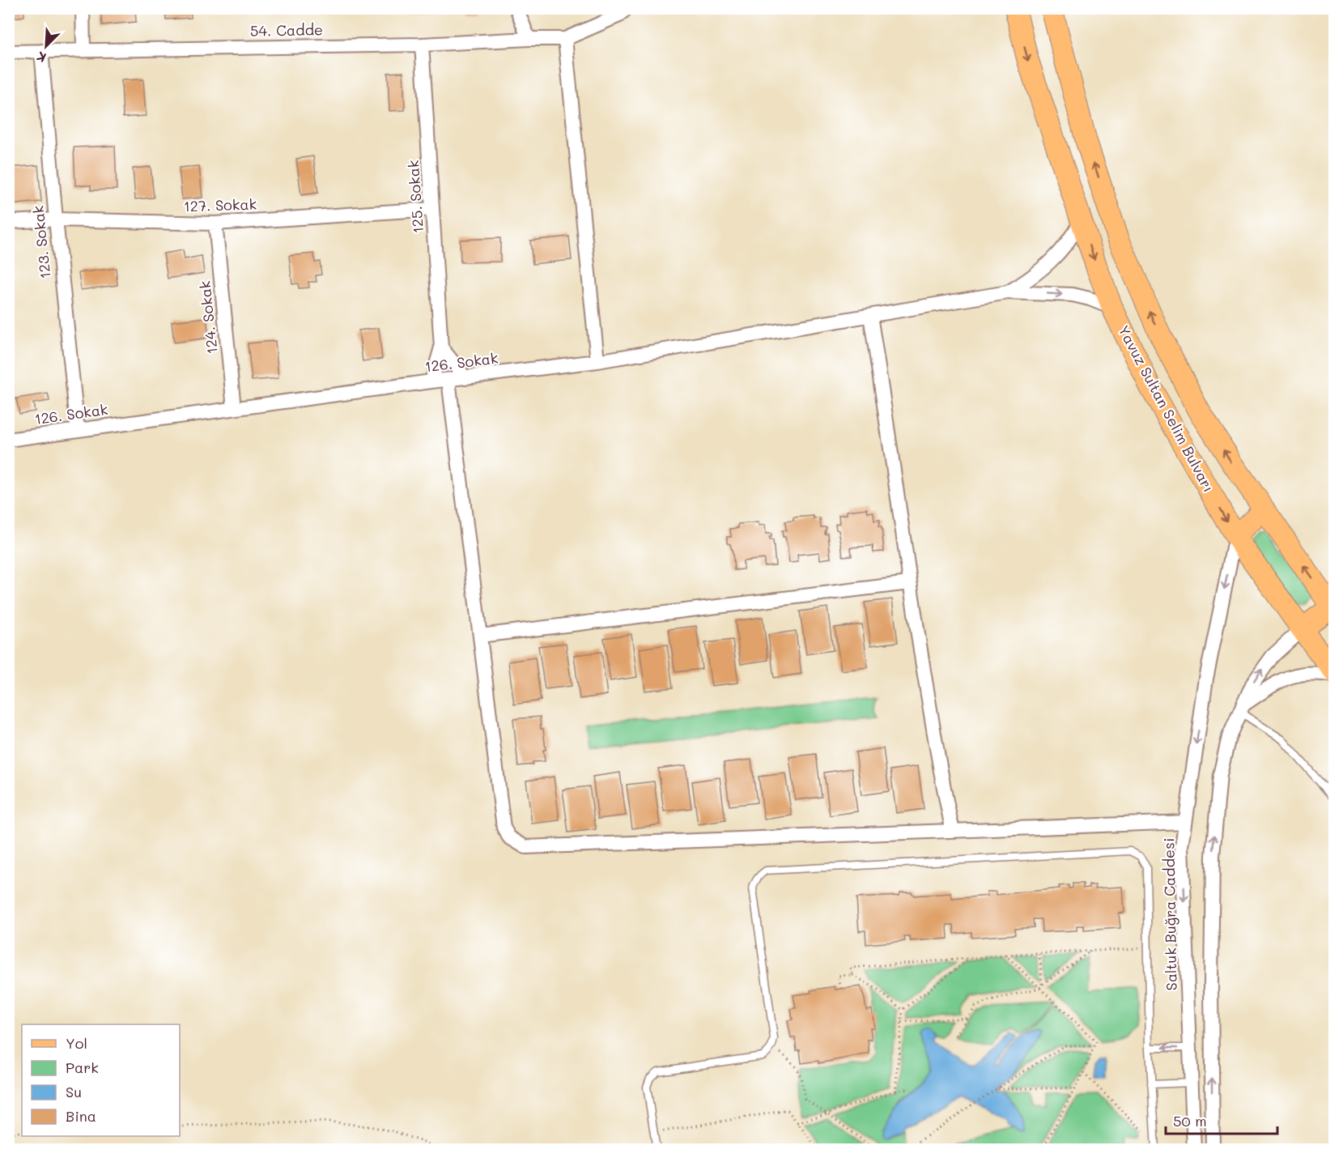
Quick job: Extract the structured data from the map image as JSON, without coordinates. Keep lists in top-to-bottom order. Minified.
{"streets":{"main road":["Yavuz Sultan Selim Bulvarı"],"street":["54. Cadde","125. Sokak","127. Sokak","123. Sokak","124. Sokak","126. Sokak","Saltuk Buğra Caddesi"]},"crossings":[["54. Cadde","125. Sokak"],["54. Cadde","123. Sokak"],["125. Sokak","127. Sokak"],["125. Sokak","126. Sokak"],["127. Sokak","123. Sokak"],["127. Sokak","124. Sokak"],["123. Sokak","126. Sokak"],["124. Sokak","126. Sokak"],["Yavuz Sultan Selim Bulvarı","Saltuk Buğra Caddesi"]],"legend":["Yol","Park","Su","Bina"],"scale_bar":"50 m","north":"bottom left"}
